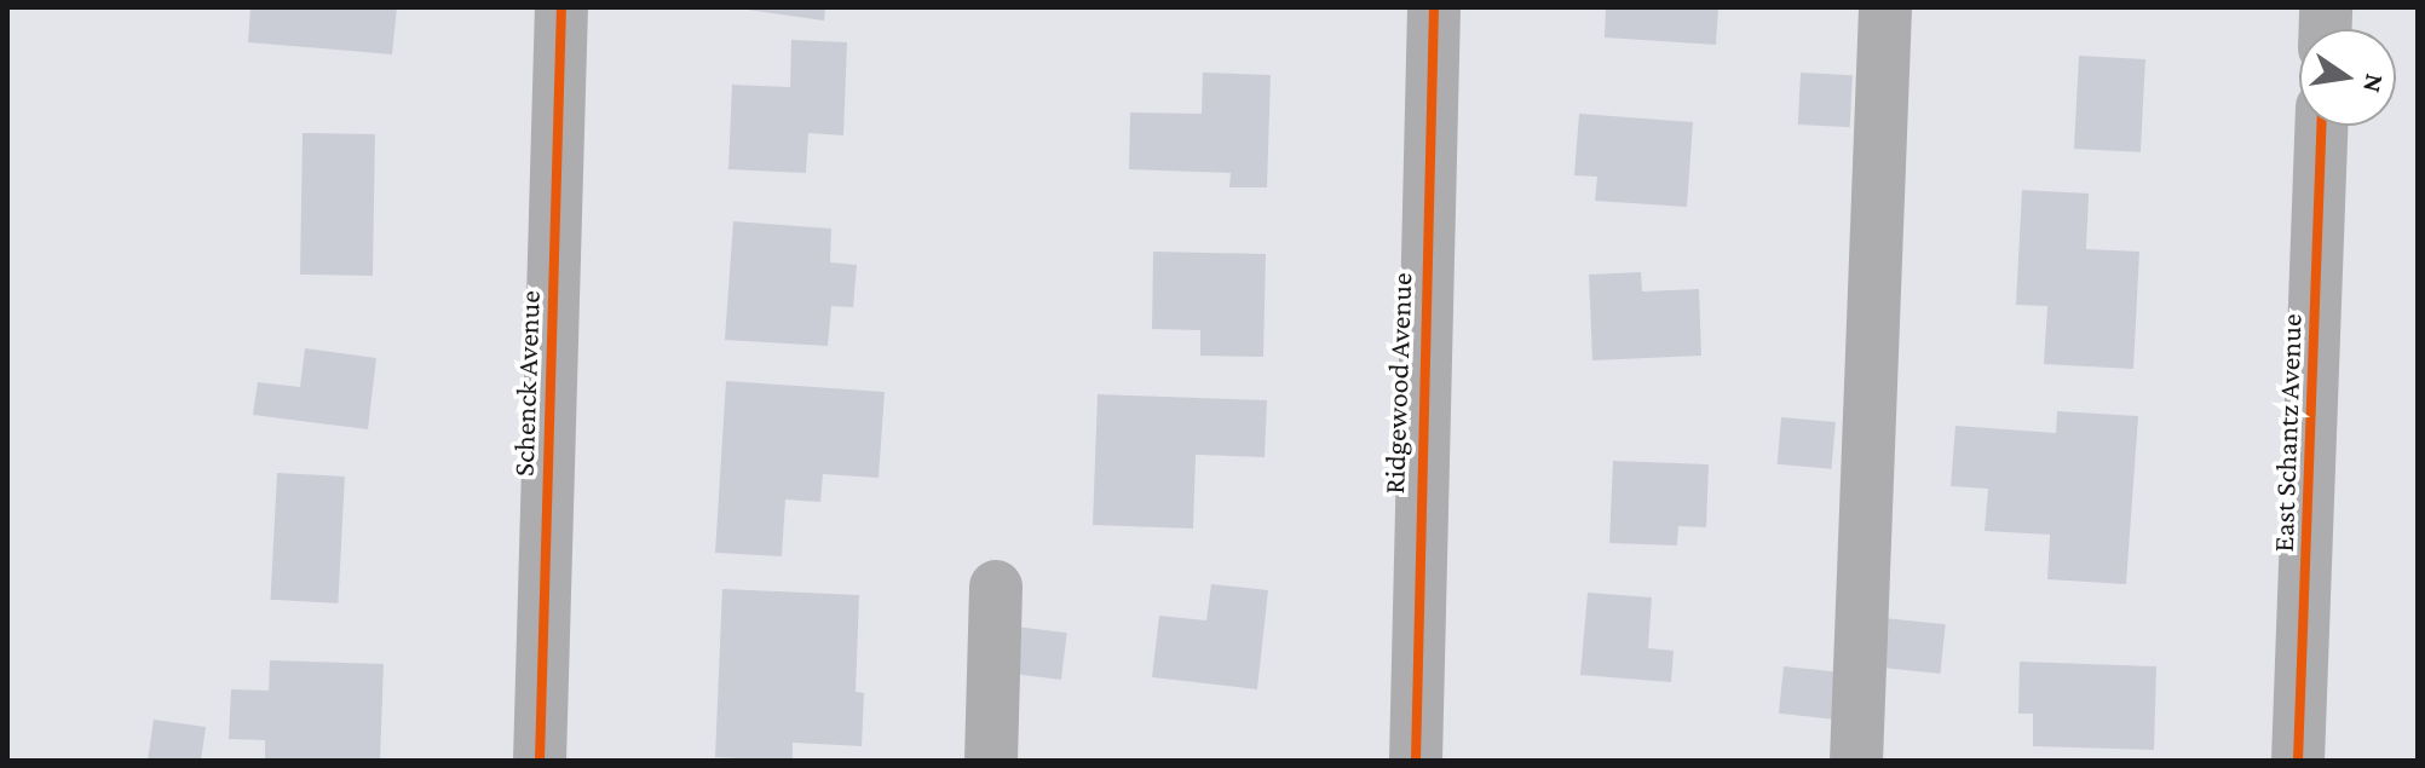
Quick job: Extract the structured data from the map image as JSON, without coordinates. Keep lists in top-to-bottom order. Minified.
{"streets":{"street":["Schenck Avenue","Ridgewood Avenue","East Schantz Avenue"]},"north":"right"}
